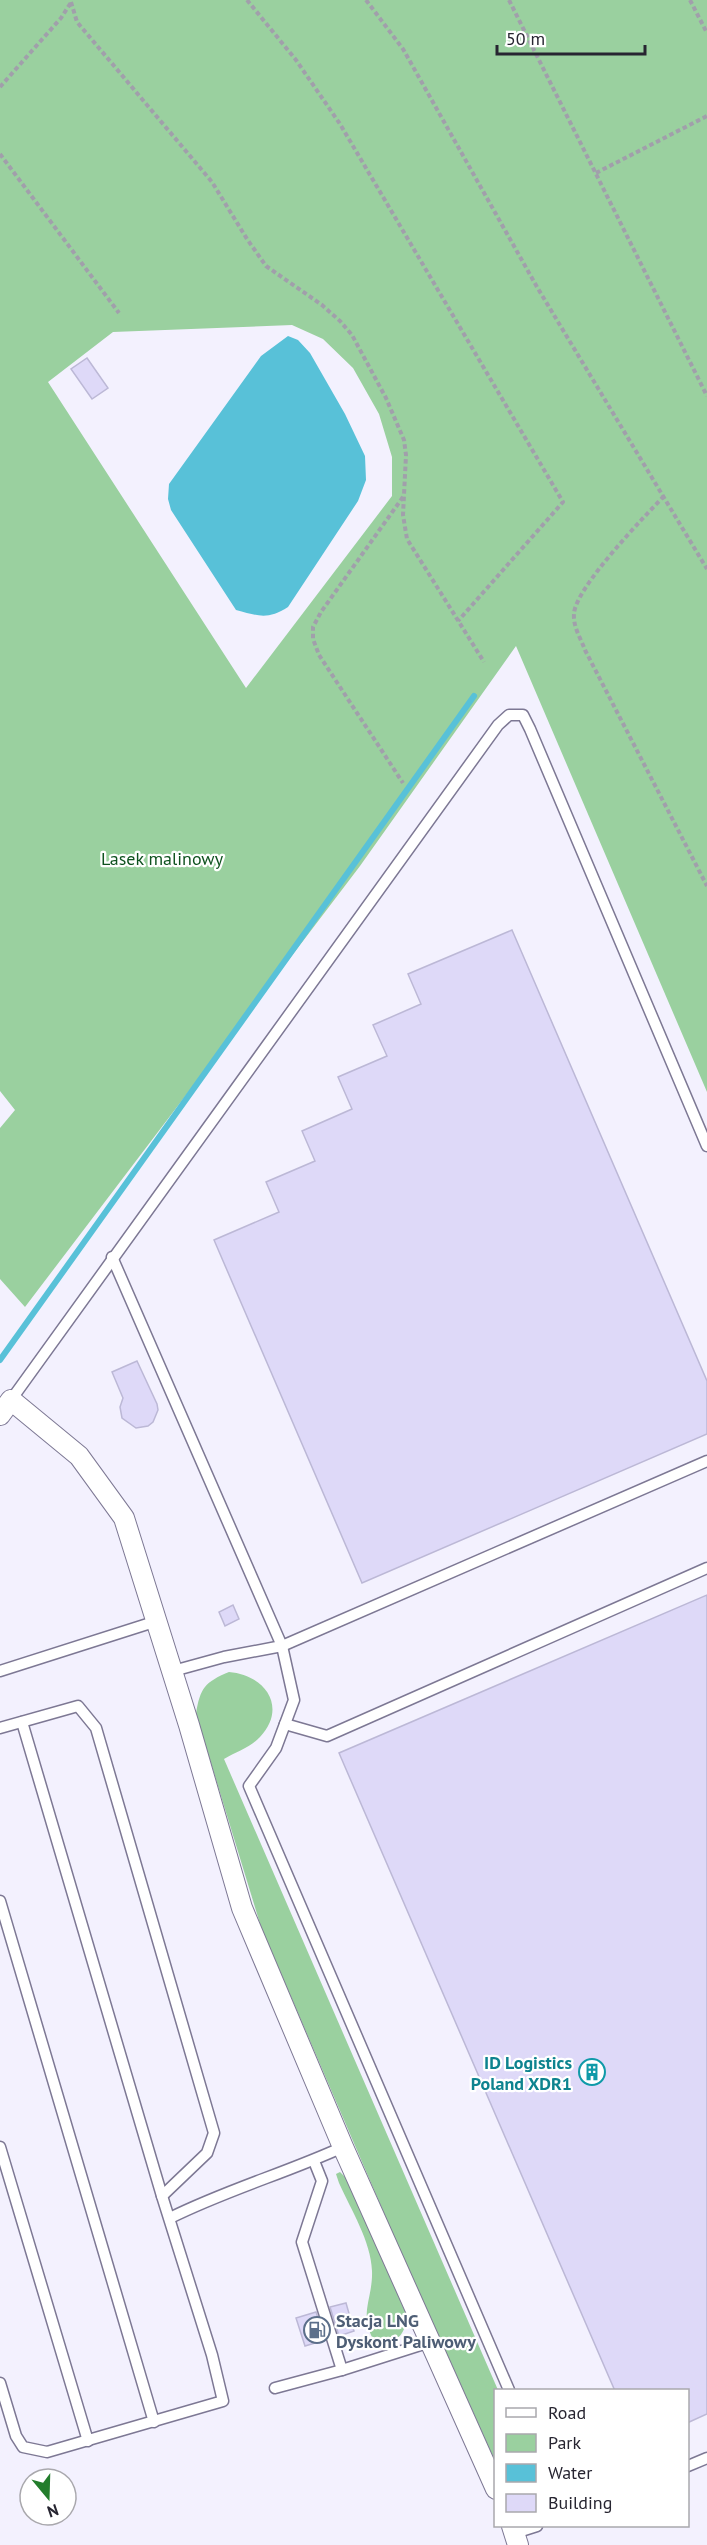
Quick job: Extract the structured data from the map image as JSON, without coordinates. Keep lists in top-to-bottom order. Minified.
{"parks":["Lasek malinowy"],"places":{"building":["ID Logistics Poland XDR1"],"fuel station":["Stacja LNG Dyskont Paliwowy"]},"legend":["Road","Park","Water","Building"],"scale_bar":"50 m","north":"bottom"}
